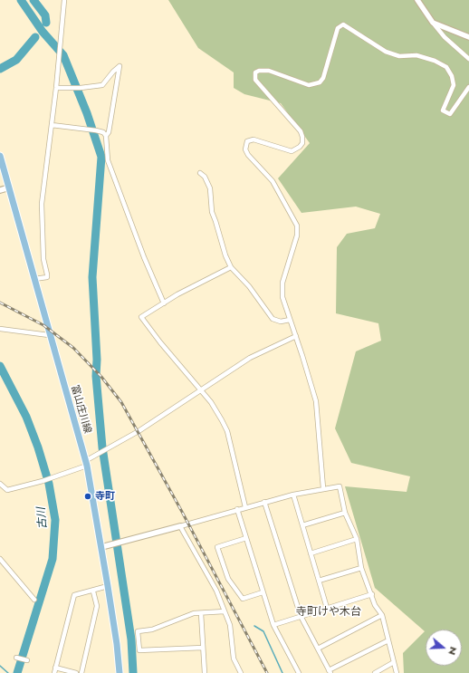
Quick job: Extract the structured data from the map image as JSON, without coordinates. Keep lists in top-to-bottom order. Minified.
{"streets":{"main road":["富山庄川線"]},"districts":["寺町けや木台"],"water":["古川"],"places":["寺町"],"north":"right"}
